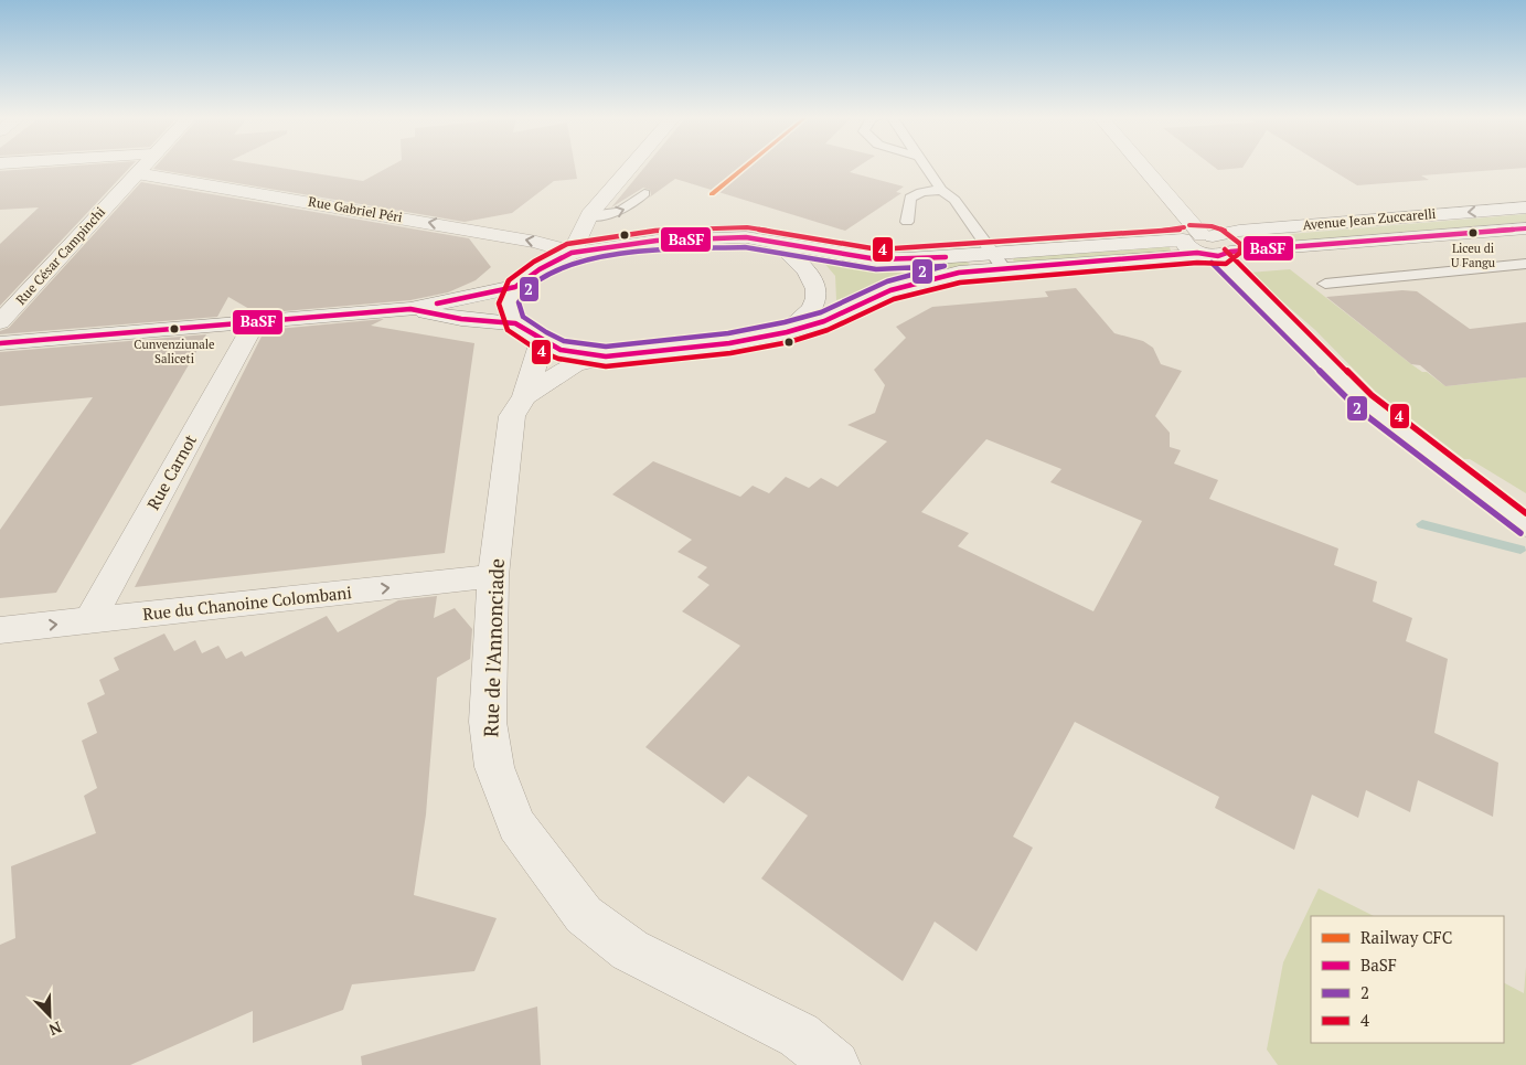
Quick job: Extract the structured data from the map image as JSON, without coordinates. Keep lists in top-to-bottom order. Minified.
{"streets":{"street":["Rue Gabriel Péri","Avenue Jean Zuccarelli","Rue César Campinchi","Rue Carnot","Rue du Chanoine Colombani","Rue de l'Annonciade"]},"crossings":[["Rue Gabriel Péri","Avenue Jean Zuccarelli"],["Rue Gabriel Péri","Rue César Campinchi"],["Avenue Jean Zuccarelli","Rue de l'Annonciade"],["Rue Carnot","Rue du Chanoine Colombani"],["Rue du Chanoine Colombani","Rue de l'Annonciade"]],"one_way":["Rue du Chanoine Colombani"],"places":["Liceu di U Fangu","Cunvenziunale Saliceti"],"lines":["rail line CFC","transit line 4","transit line BaSF","transit line 2"],"legend":["Railway CFC","BaSF","2","4"],"north":"bottom right"}
